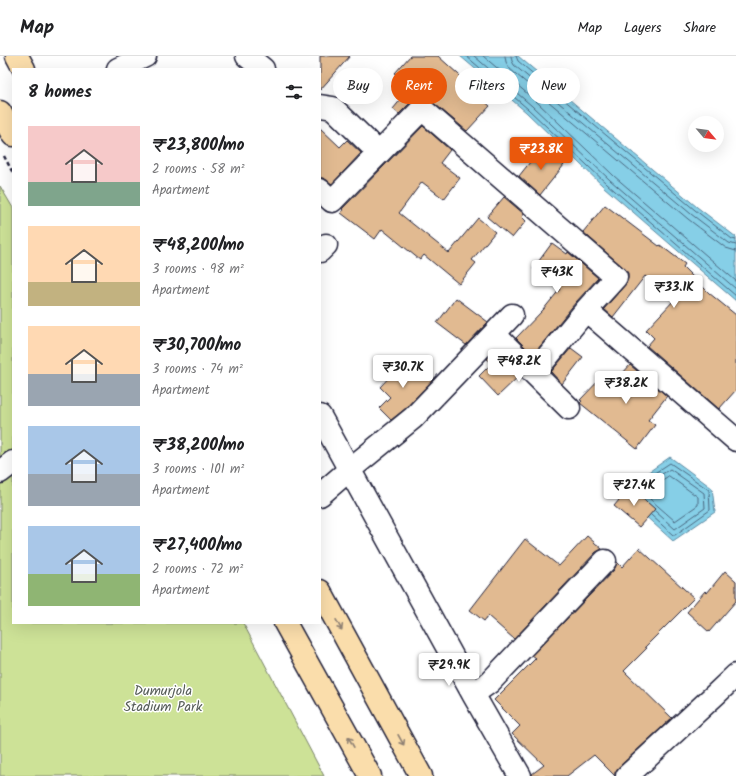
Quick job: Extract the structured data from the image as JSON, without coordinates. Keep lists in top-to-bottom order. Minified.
{"parks":["Dumurjola Stadium Park"],"north":"bottom right","page":{"header":"Map","nav":["Map","Layers","Share"],"chip":["Buy","Rent","Filters","New"],"heading":"8 homes","list":[{"name":"₹23,800/mo","note":"2 rooms · 58 m² · Apartment"},{"name":"₹48,200/mo","note":"3 rooms · 98 m² · Apartment"},{"name":"₹30,700/mo","note":"3 rooms · 74 m² · Apartment"},{"name":"₹38,200/mo","note":"3 rooms · 101 m² · Apartment"},{"name":"₹27,400/mo","note":"2 rooms · 72 m² · Apartment"}],"price":["₹23.8K","₹43K","₹33.1K","₹48.2K","₹30.7K","₹38.2K","₹27.4K","₹29.9K"]}}
